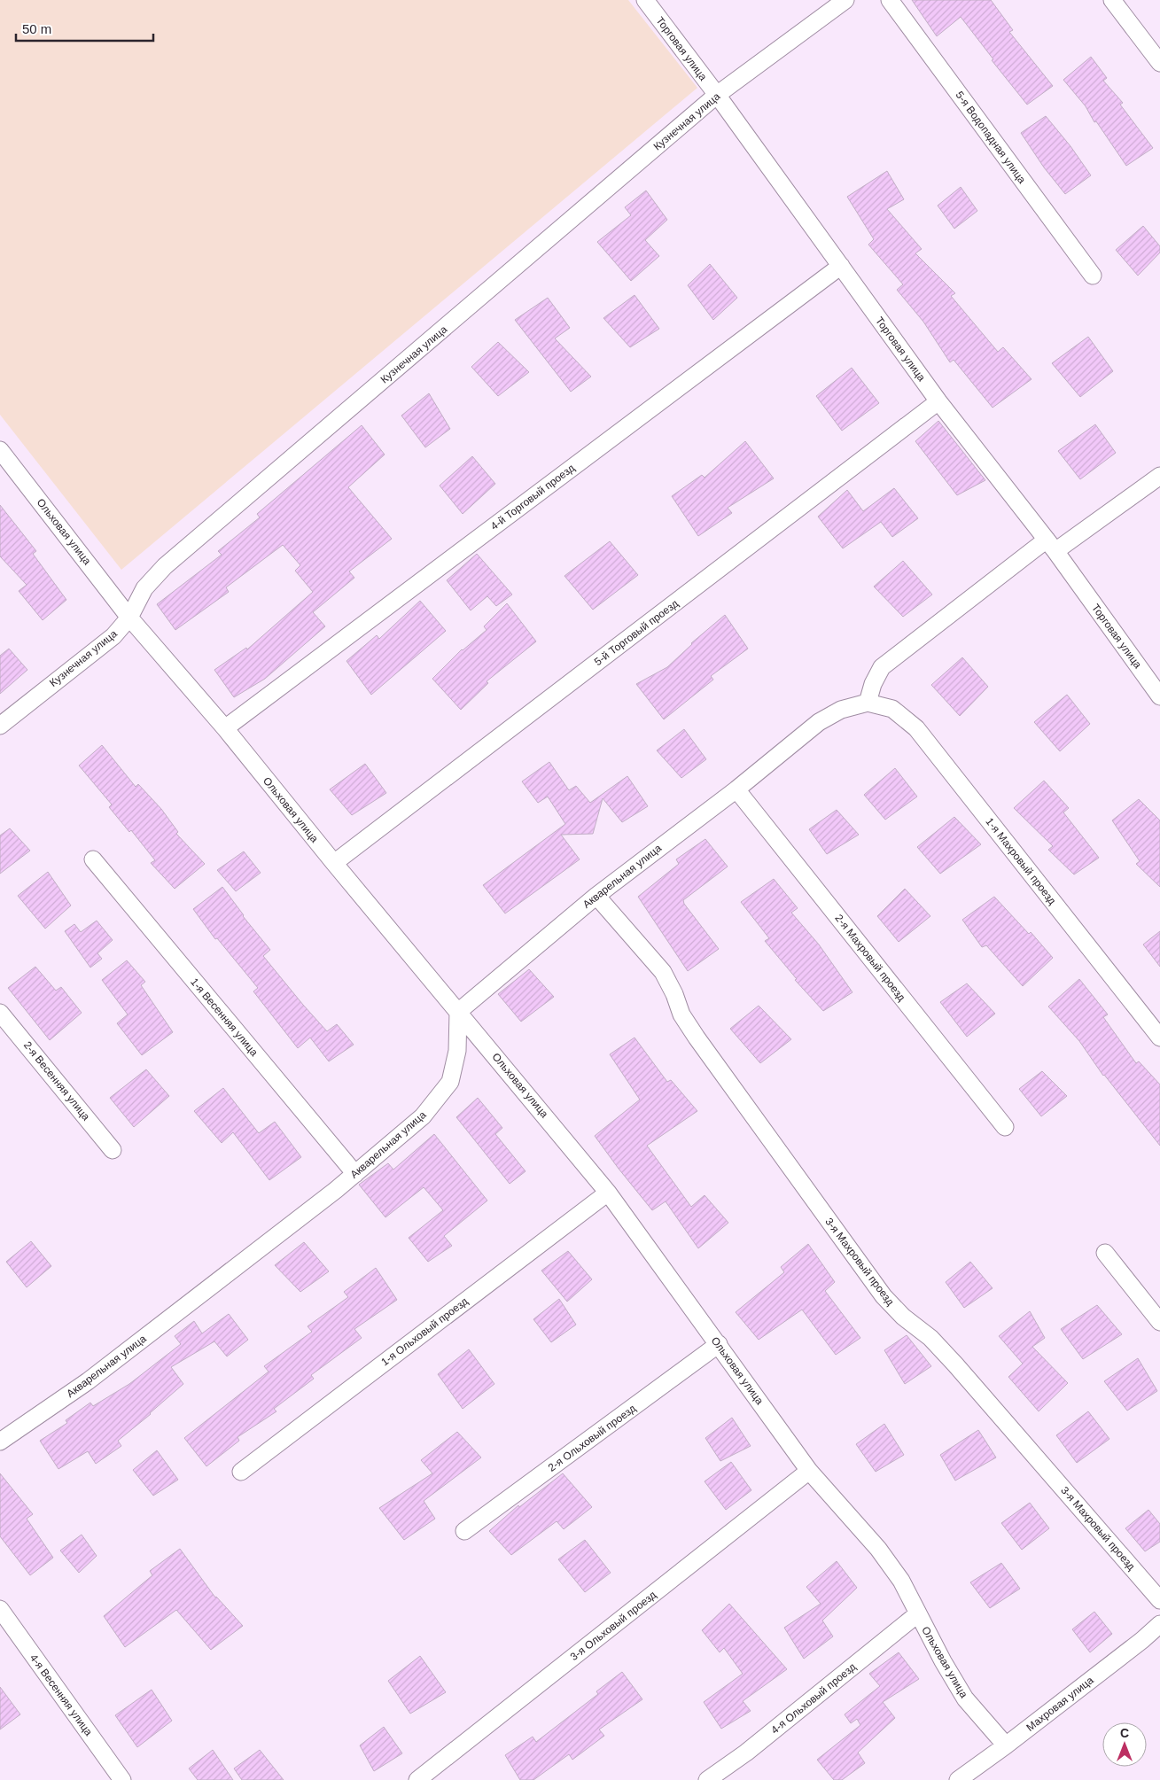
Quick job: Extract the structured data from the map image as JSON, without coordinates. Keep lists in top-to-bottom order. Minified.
{"streets":{"street":["Торговая улица","Кузнечная улица","5-я Водопадная улица","4-й Торговый проезд","Ольховая улица","5-й Торговый проезд","1-я Махровый проезд","Акварельная улица","2-я Махровый проезд","1-я Весенняя улица","2-я Весенняя улица","3-я Махровый проезд","1-я Ольховый проезд","2-я Ольховый проезд","3-я Ольховый проезд","4-я Весенняя улица","4-я Ольховый проезд","Махровая улица"]},"crossings":[["Торговая улица","Кузнечная улица"],["Торговая улица","4-й Торговый проезд"],["Торговая улица","5-й Торговый проезд"],["Кузнечная улица","Ольховая улица"],["4-й Торговый проезд","Ольховая улица"],["Ольховая улица","5-й Торговый проезд"],["Ольховая улица","Акварельная улица"],["Ольховая улица","1-я Ольховый проезд"],["Ольховая улица","2-я Ольховый проезд"],["Ольховая улица","3-я Ольховый проезд"],["Ольховая улица","4-я Ольховый проезд"],["Ольховая улица","Махровая улица"],["1-я Махровый проезд","Акварельная улица"],["Акварельная улица","2-я Махровый проезд"],["Акварельная улица","1-я Весенняя улица"],["Акварельная улица","3-я Махровый проезд"]],"scale_bar":"50 m","north":"top"}
